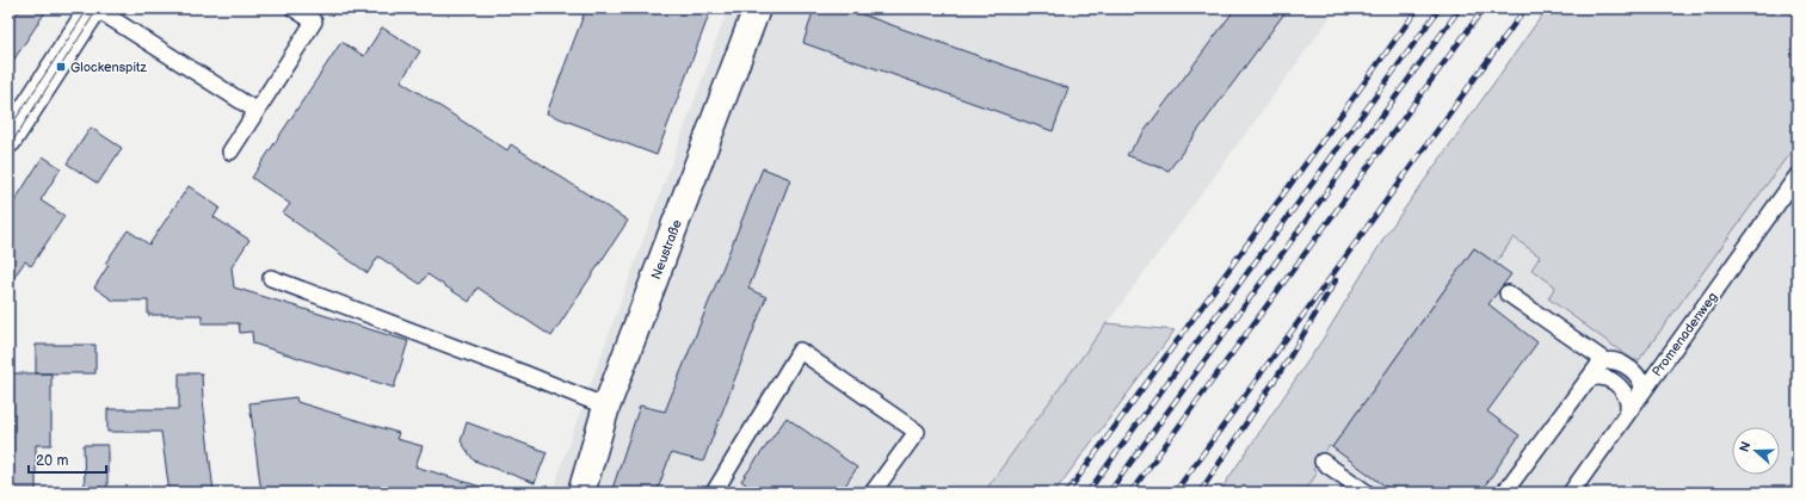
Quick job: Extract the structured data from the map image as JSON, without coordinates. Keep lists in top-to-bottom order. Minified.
{"streets":{"street":["Neustraße"],"lane":["Promenadenweg"]},"places":{"transit":["Glockenspitz"]},"scale_bar":"20 m","north":"left"}
